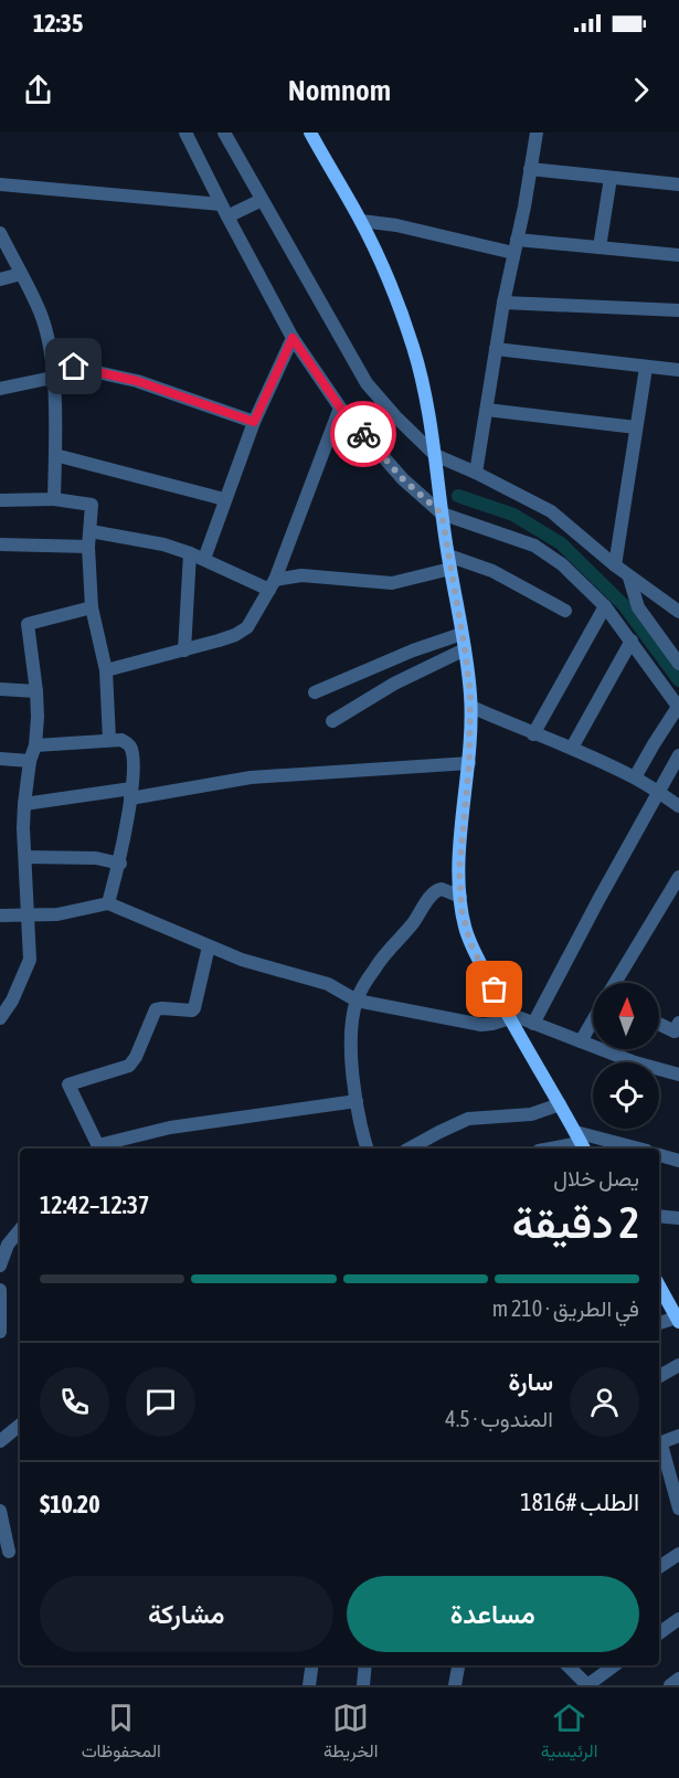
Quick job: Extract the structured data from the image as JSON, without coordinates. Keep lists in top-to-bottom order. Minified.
{"north":"top","page":{"status":"12:35","header":"Nomnom","heading":["2 دقيقة","يصل خلال","12:37–12:42"],"panel":["سارة","المندوب · 4.5","الطلب #1816","$10.20"],"bar":"في الطريق · 210 m","buttons":["مساعدة","مشاركة"],"tabs":["الرئيسية","الخريطة","المحفوظات"]}}
